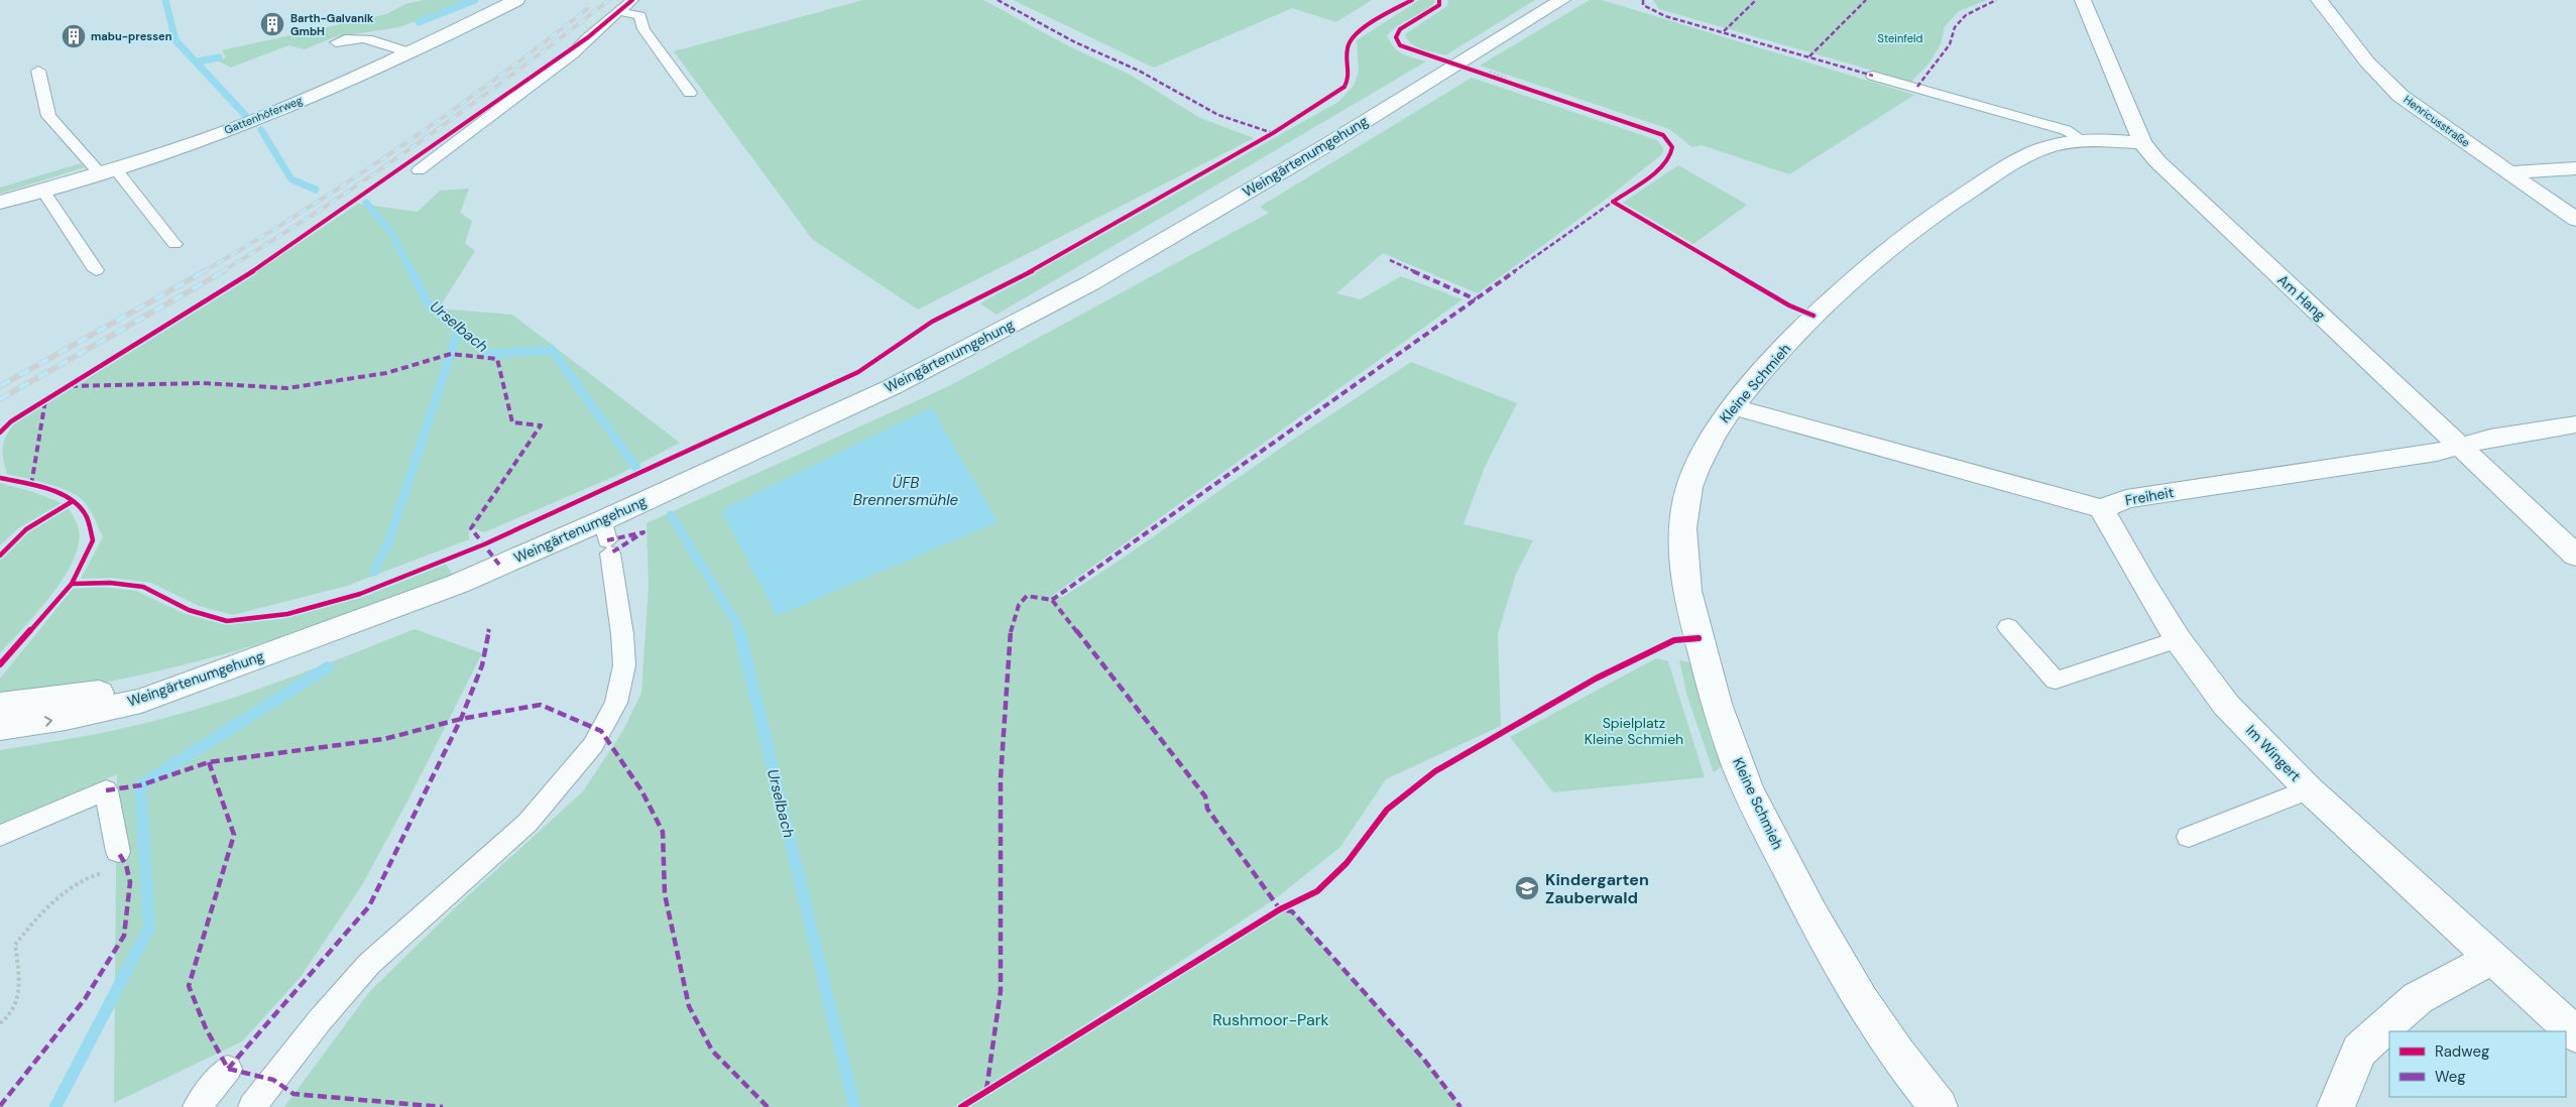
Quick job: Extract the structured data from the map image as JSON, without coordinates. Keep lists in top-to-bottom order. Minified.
{"streets":{"street":["Gattenhöferweg","Henricusstraße","Weingärtenumgehung","Am Hang","Kleine Schmieh","Freiheit","Im Wingert"]},"crossings":[["Am Hang","Kleine Schmieh"],["Am Hang","Freiheit"],["Freiheit","Im Wingert"]],"water":["Urselbach","ÜFB Brennersmühle"],"parks":["Steinfeld","Spielplatz Kleine Schmieh","Rushmoor-Park"],"places":{"building":["Barth-Galvanik GmbH","mabu-pressen"],"school or university":["Kindergarten Zauberwald"]},"legend":["Radweg","Weg"]}
